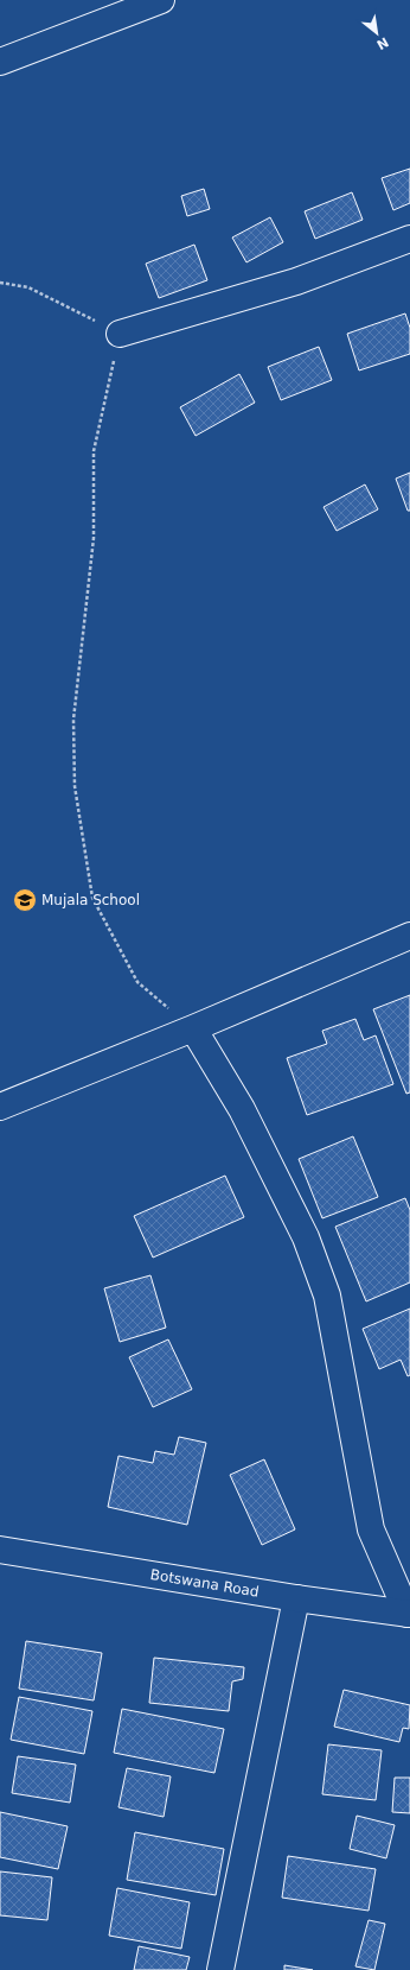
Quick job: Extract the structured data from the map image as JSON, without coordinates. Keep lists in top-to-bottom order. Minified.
{"streets":{"street":["Botswana Road"]},"places":{"school or university":["Mujala School"]},"north":"bottom right"}
